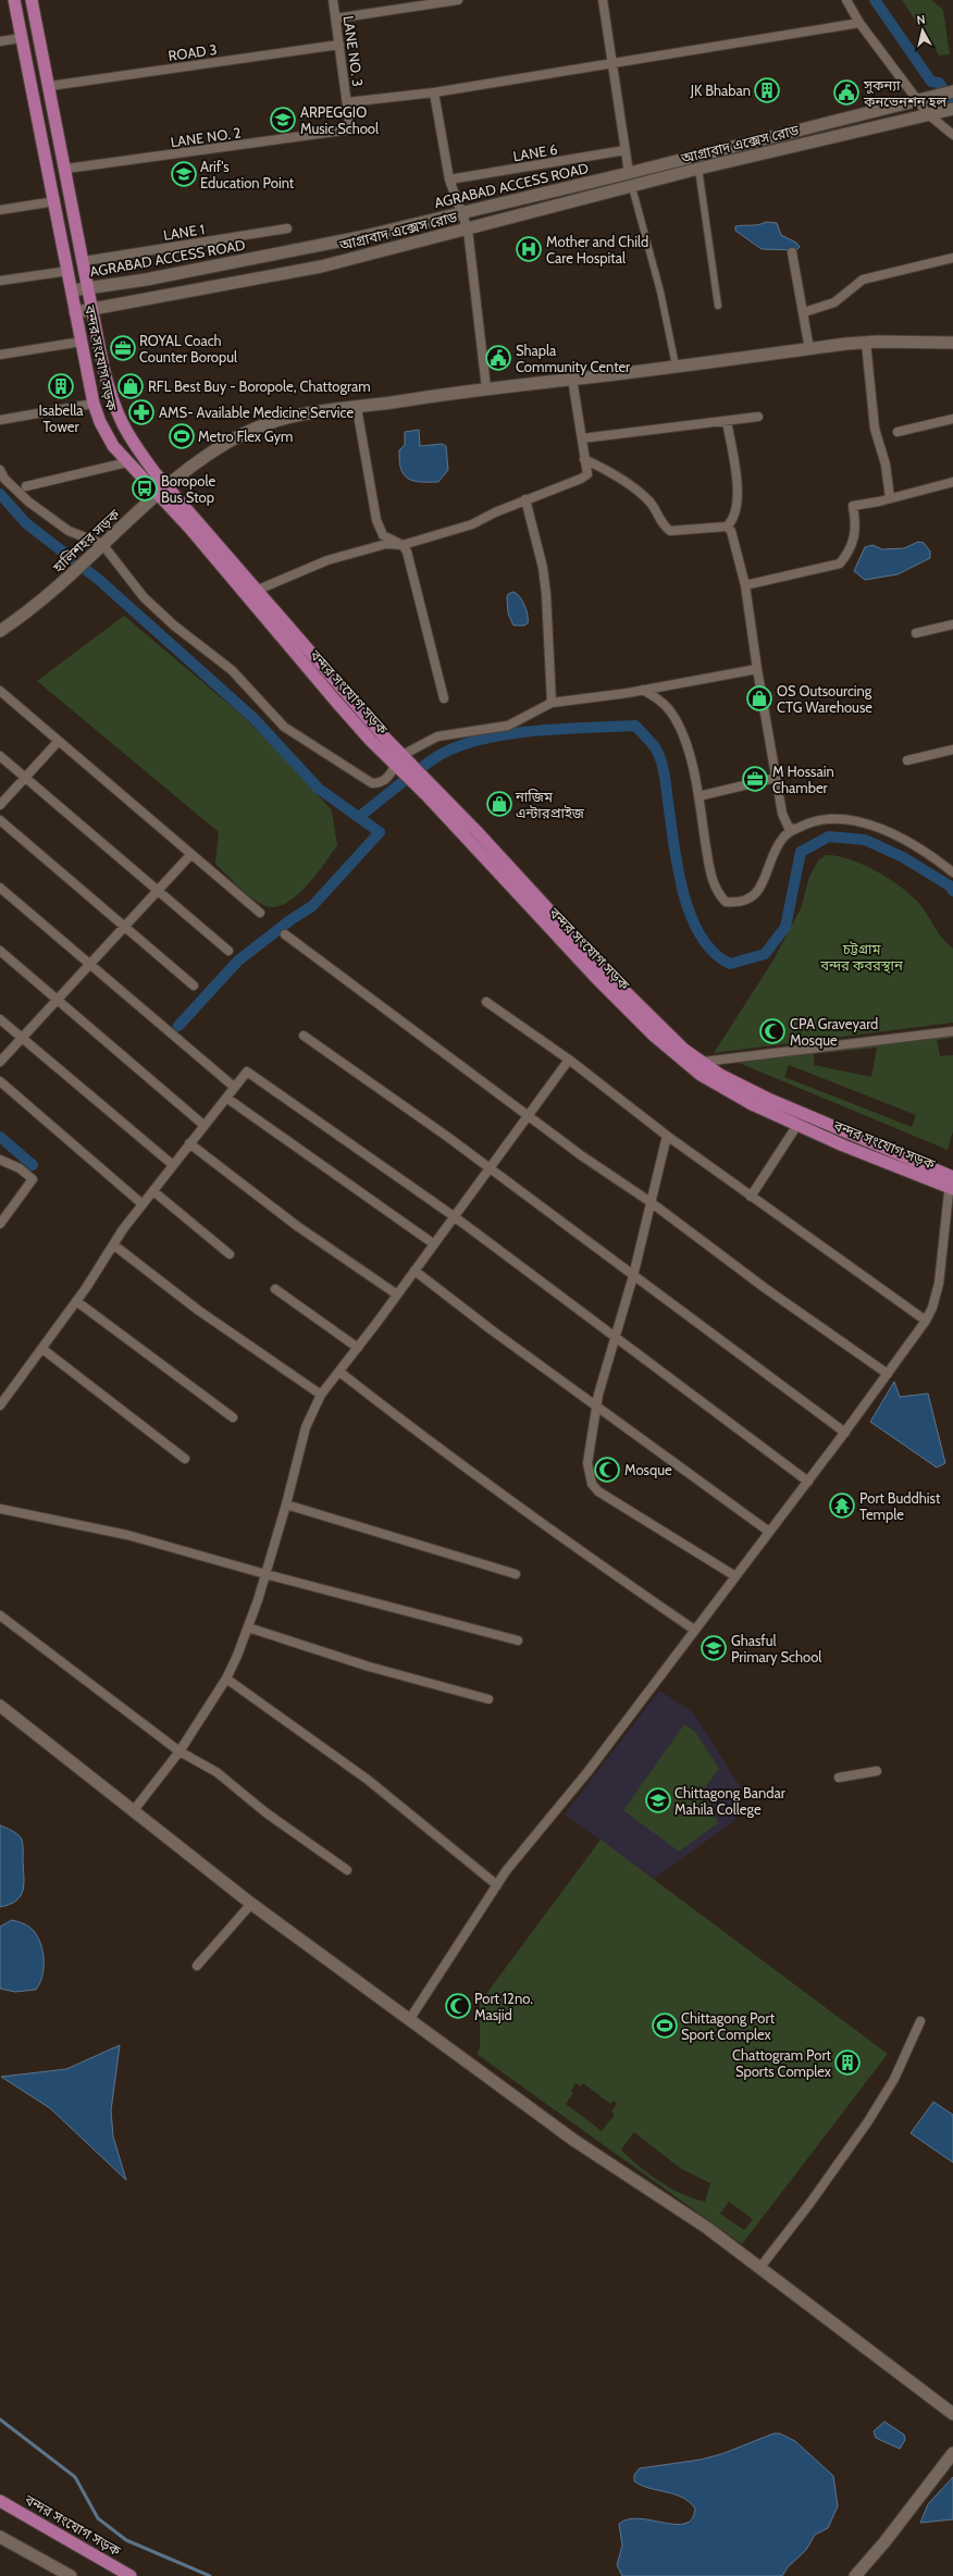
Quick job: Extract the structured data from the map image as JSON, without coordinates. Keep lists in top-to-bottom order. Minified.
{"streets":{"highway":["বন্দর সংযোগ সড়ক"],"street":["LANE NO. 3","ROAD 3","LANE NO. 2","আগ্রাবাদ এক্সেস রোড","LANE 6","AGRABAD ACCESS ROAD","LANE 1","হালিশহর সড়ক"]},"crossings":[["LANE NO. 3","ROAD 3"],["LANE NO. 3","LANE NO. 2"],["ROAD 3","বন্দর সংযোগ সড়ক"],["LANE NO. 2","বন্দর সংযোগ সড়ক"],["আগ্রাবাদ এক্সেস রোড","বন্দর সংযোগ সড়ক"],["AGRABAD ACCESS ROAD","বন্দর সংযোগ সড়ক"],["LANE 1","বন্দর সংযোগ সড়ক"],["বন্দর সংযোগ সড়ক","হালিশহর সড়ক"]],"parks":["চট্টগ্রাম বন্দর কবরস্থান"],"places":{"building":["JK Bhaban","Isabella Tower","Chattogram Port Sports Complex"],"public building":["সুকন্যা কনভেনশন হল","Shapla Community Center"],"school or university":["ARPEGGIO Music School","Arif's Education Point","Ghasful Primary School","Chittagong Bandar Mahila College"],"hospital":["Mother and Child Care Hospital"],"office":["ROYAL Coach Counter Boropul","M Hossain Chamber"],"shop":["RFL Best Buy - Boropole, Chattogram","OS Outsourcing CTG Warehouse","নাজিম এন্টারপ্রাইজ"],"pharmacy":["AMS- Available Medicine Service"],"sports":["Metro Flex Gym","Chittagong Port Sport Complex"],"bus stop":["Boropole Bus Stop"],"mosque":["CPA Graveyard Mosque","Mosque","Port 12no. Masjid"],"temple":["Port Buddhist Temple"]},"north":"top"}
